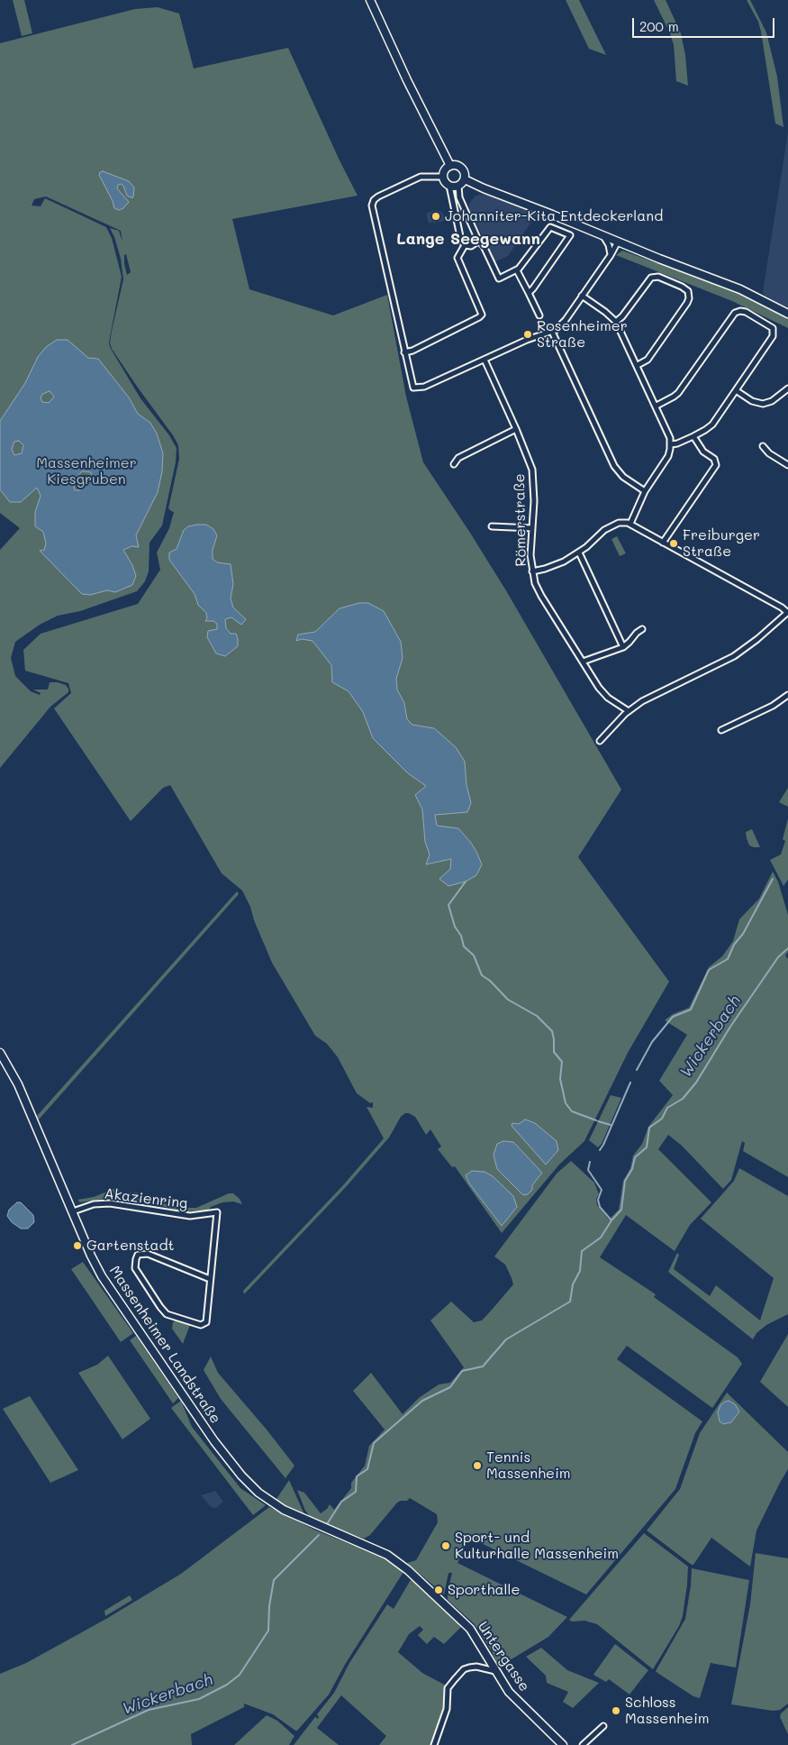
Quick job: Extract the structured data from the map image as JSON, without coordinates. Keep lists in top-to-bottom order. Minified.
{"streets":{"street":["Römerstraße","Akazienring","Massenheimer Landstraße","Untergasse"]},"crossings":[["Akazienring","Massenheimer Landstraße"],["Massenheimer Landstraße","Untergasse"]],"districts":["Lange Seegewann"],"water":["Wickerbach"],"parks":["Massenheimer Kiesgruben"],"places":["Johanniter-Kita Entdeckerland","Rosenheimer Straße","Freiburger Straße","Gartenstadt","Tennis Massenheim","Sport- und Kulturhalle Massenheim","Sporthalle","Schloss Massenheim"],"scale_bar":"200 m"}
